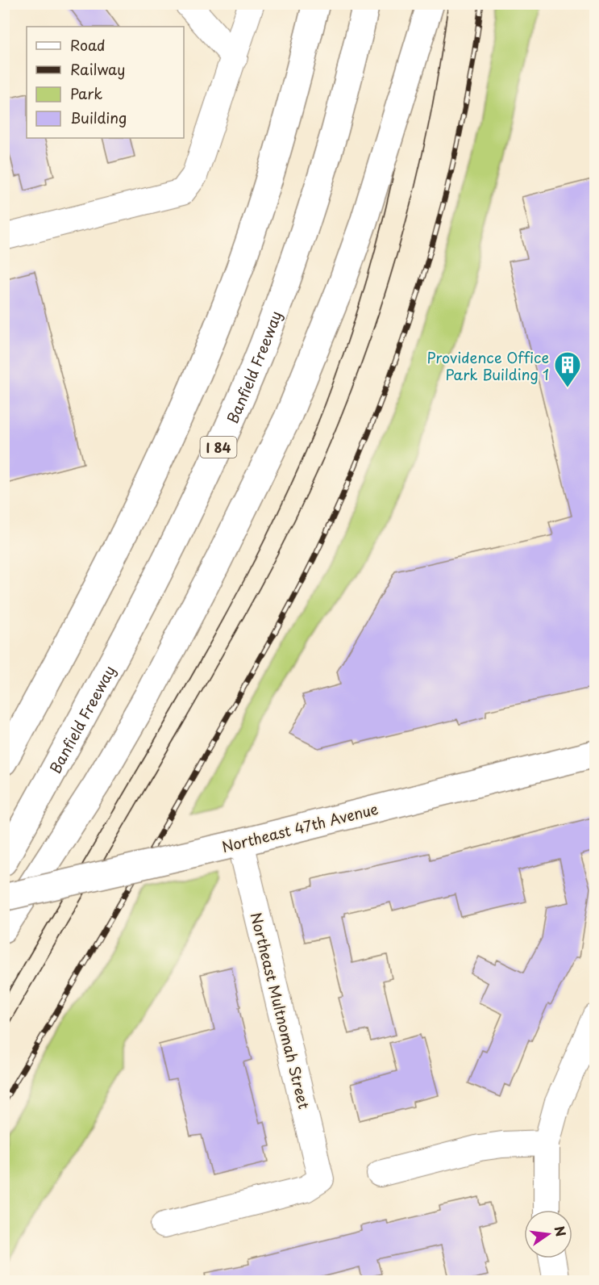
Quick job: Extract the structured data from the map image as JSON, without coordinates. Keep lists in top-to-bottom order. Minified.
{"streets":{"main road":["Banfield Freeway","I 84","Northeast 47th Avenue"],"street":["Northeast Multnomah Street"]},"crossings":[["Northeast 47th Avenue","Northeast Multnomah Street"]],"places":{"building":["Providence Office Park Building 1"]},"legend":["Road","Railway","Park","Building"],"north":"right"}
